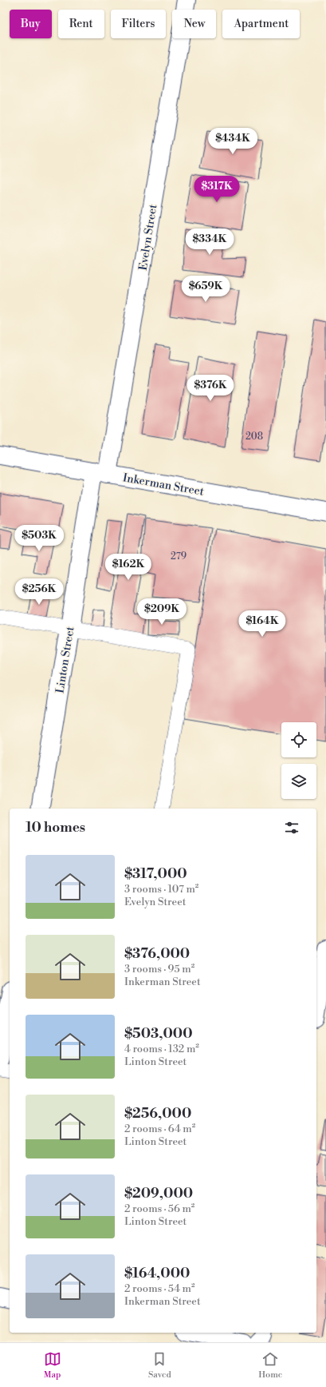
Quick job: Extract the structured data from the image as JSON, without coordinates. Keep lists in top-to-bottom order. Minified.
{"streets":{"street":["Evelyn Street","Inkerman Street","Linton Street"]},"crossings":[["Evelyn Street","Inkerman Street"],["Evelyn Street","Linton Street"],["Inkerman Street","Linton Street"]],"house_numbers":["208","279"],"page":{"chip":["Buy","Rent","Filters","New","Apartment"],"price":["$434K","$317K","$334K","$659K","$376K","$503K","$162K","$256K","$209K","$164K"],"heading":"10 homes","list":[{"name":"$317,000","note":"3 rooms · 107 m² · Evelyn Street"},{"name":"$376,000","note":"3 rooms · 95 m² · Inkerman Street"},{"name":"$503,000","note":"4 rooms · 132 m² · Linton Street"},{"name":"$256,000","note":"2 rooms · 64 m² · Linton Street"},{"name":"$209,000","note":"2 rooms · 56 m² · Linton Street"},{"name":"$164,000","note":"2 rooms · 54 m² · Inkerman Street"}],"tabs":["Map","Saved","Home"]}}
